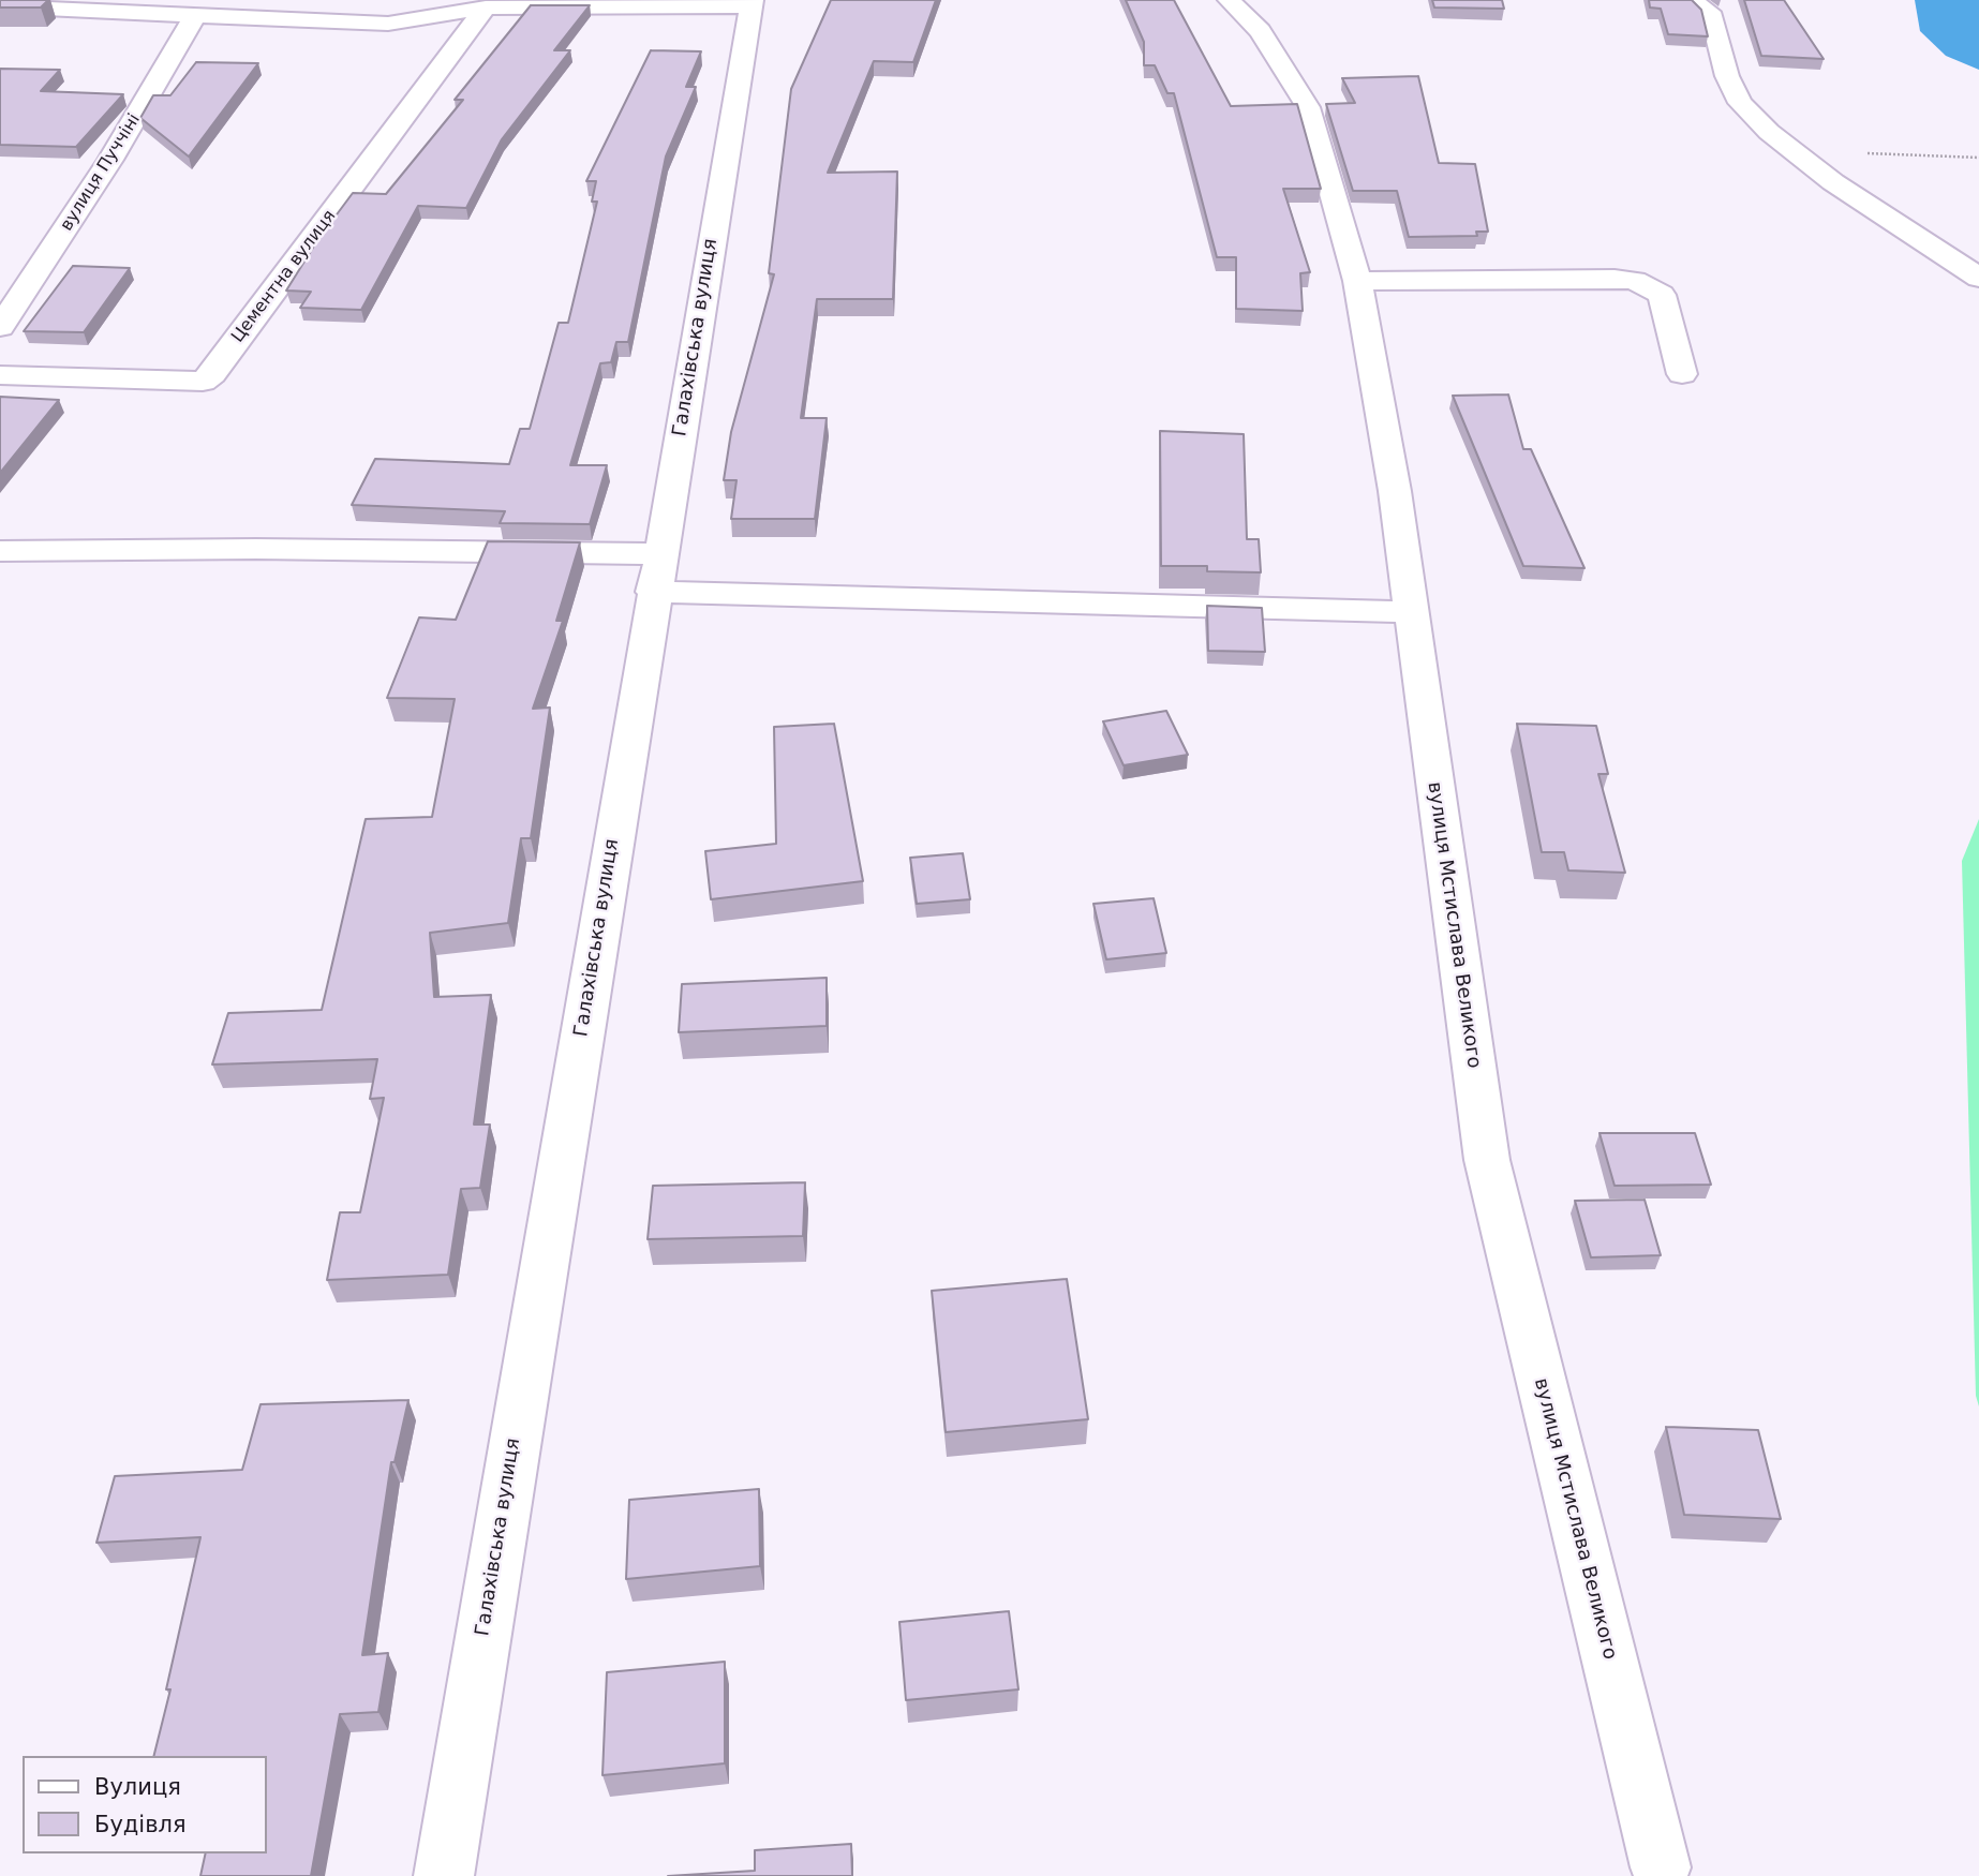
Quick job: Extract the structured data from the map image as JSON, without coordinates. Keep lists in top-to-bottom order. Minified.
{"streets":{"street":["вулиця Пуччіні","Цементна вулиця","Галахівська вулиця","вулиця Мстислава Великого"]},"legend":["Вулиця","Будівля"]}
